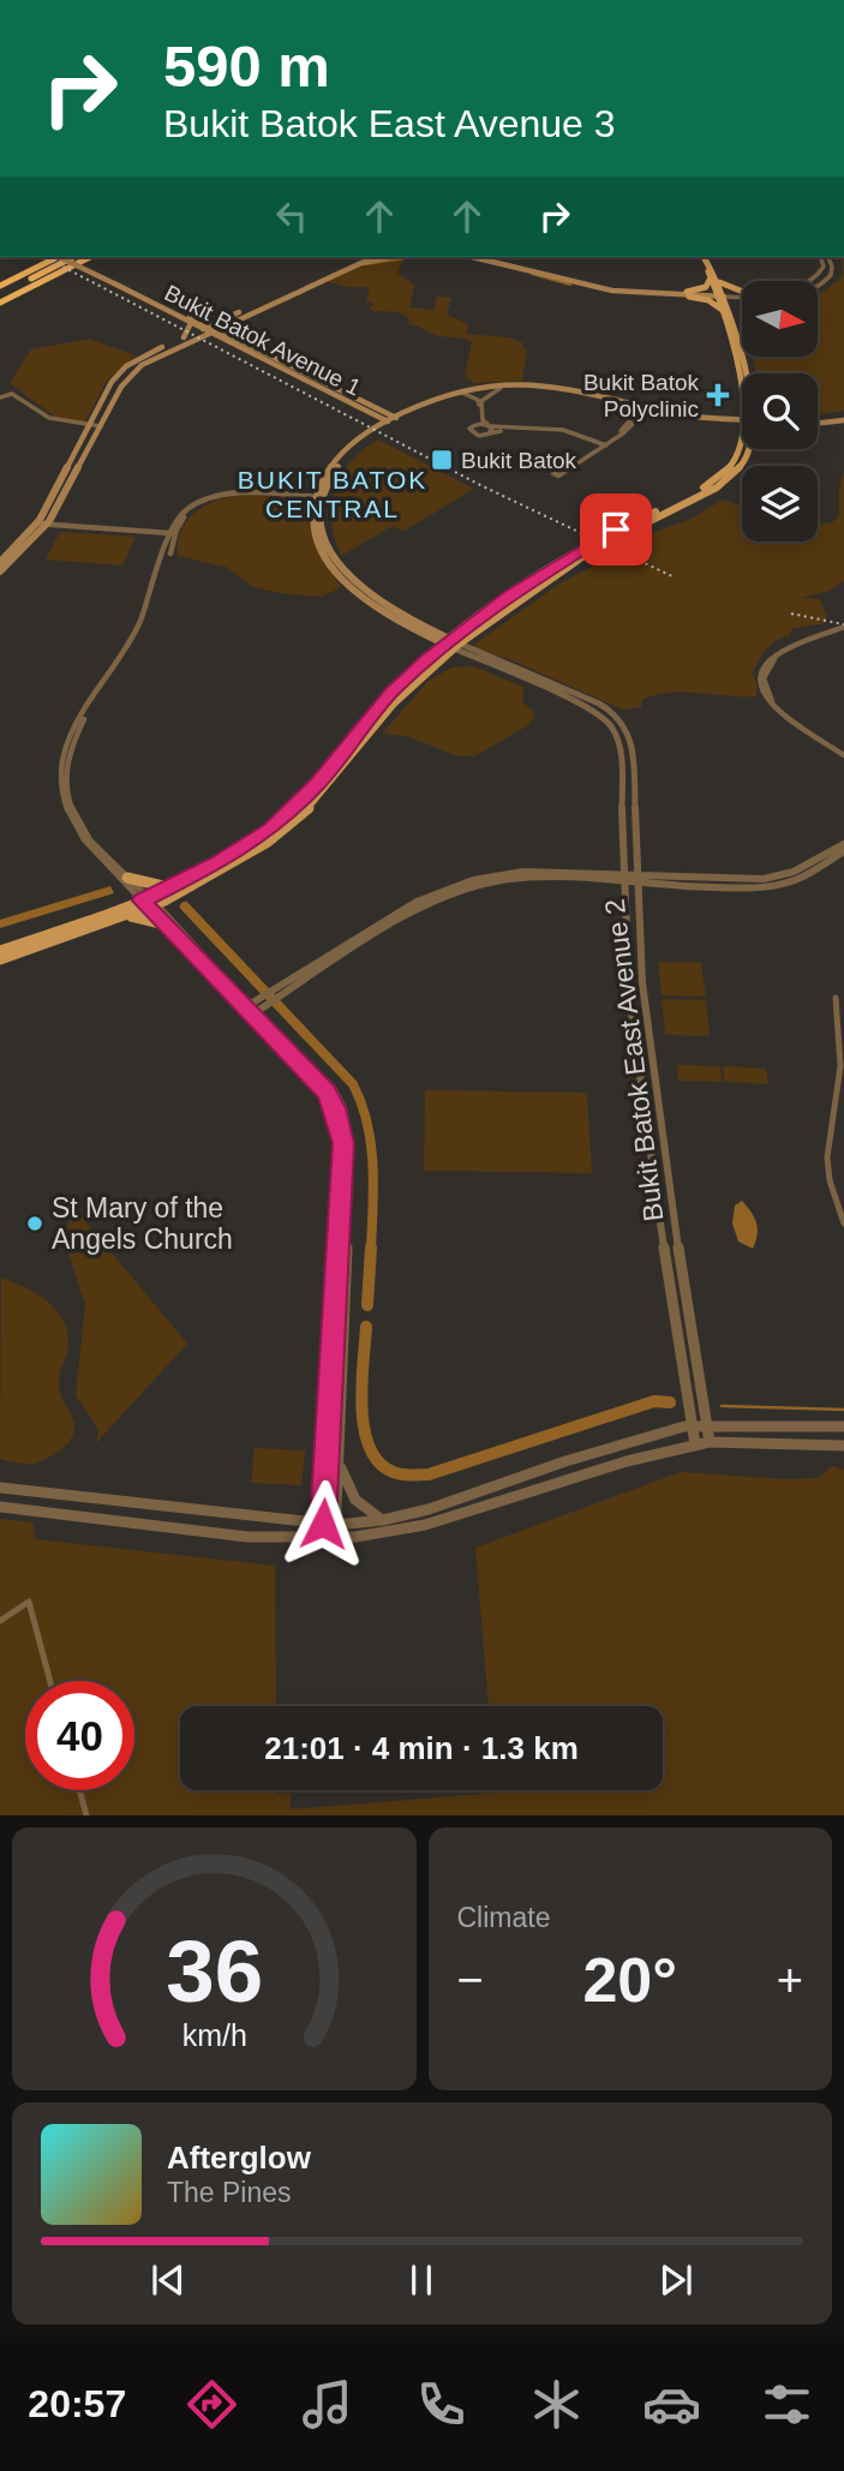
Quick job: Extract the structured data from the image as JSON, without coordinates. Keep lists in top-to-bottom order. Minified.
{"streets":{"main road":["Bukit Batok Avenue 1"],"street":["Bukit Batok East Avenue 2"]},"districts":["BUKIT BATOK CENTRAL"],"places":{"health":["Bukit Batok Polyclinic"],"transit":["Bukit Batok"],"other":["St Mary of the Angels Church"]},"north":"right","page":{"turn":["590 m","Bukit Batok East Avenue 3"],"limit":"40","trip":"21:01 · 4 min · 1.3 km","tile":"Climate","heat":["−","20°","+"],"song":["Afterglow","The Pines"],"tabs":"20:57","gauge":["36","km/h"]}}
